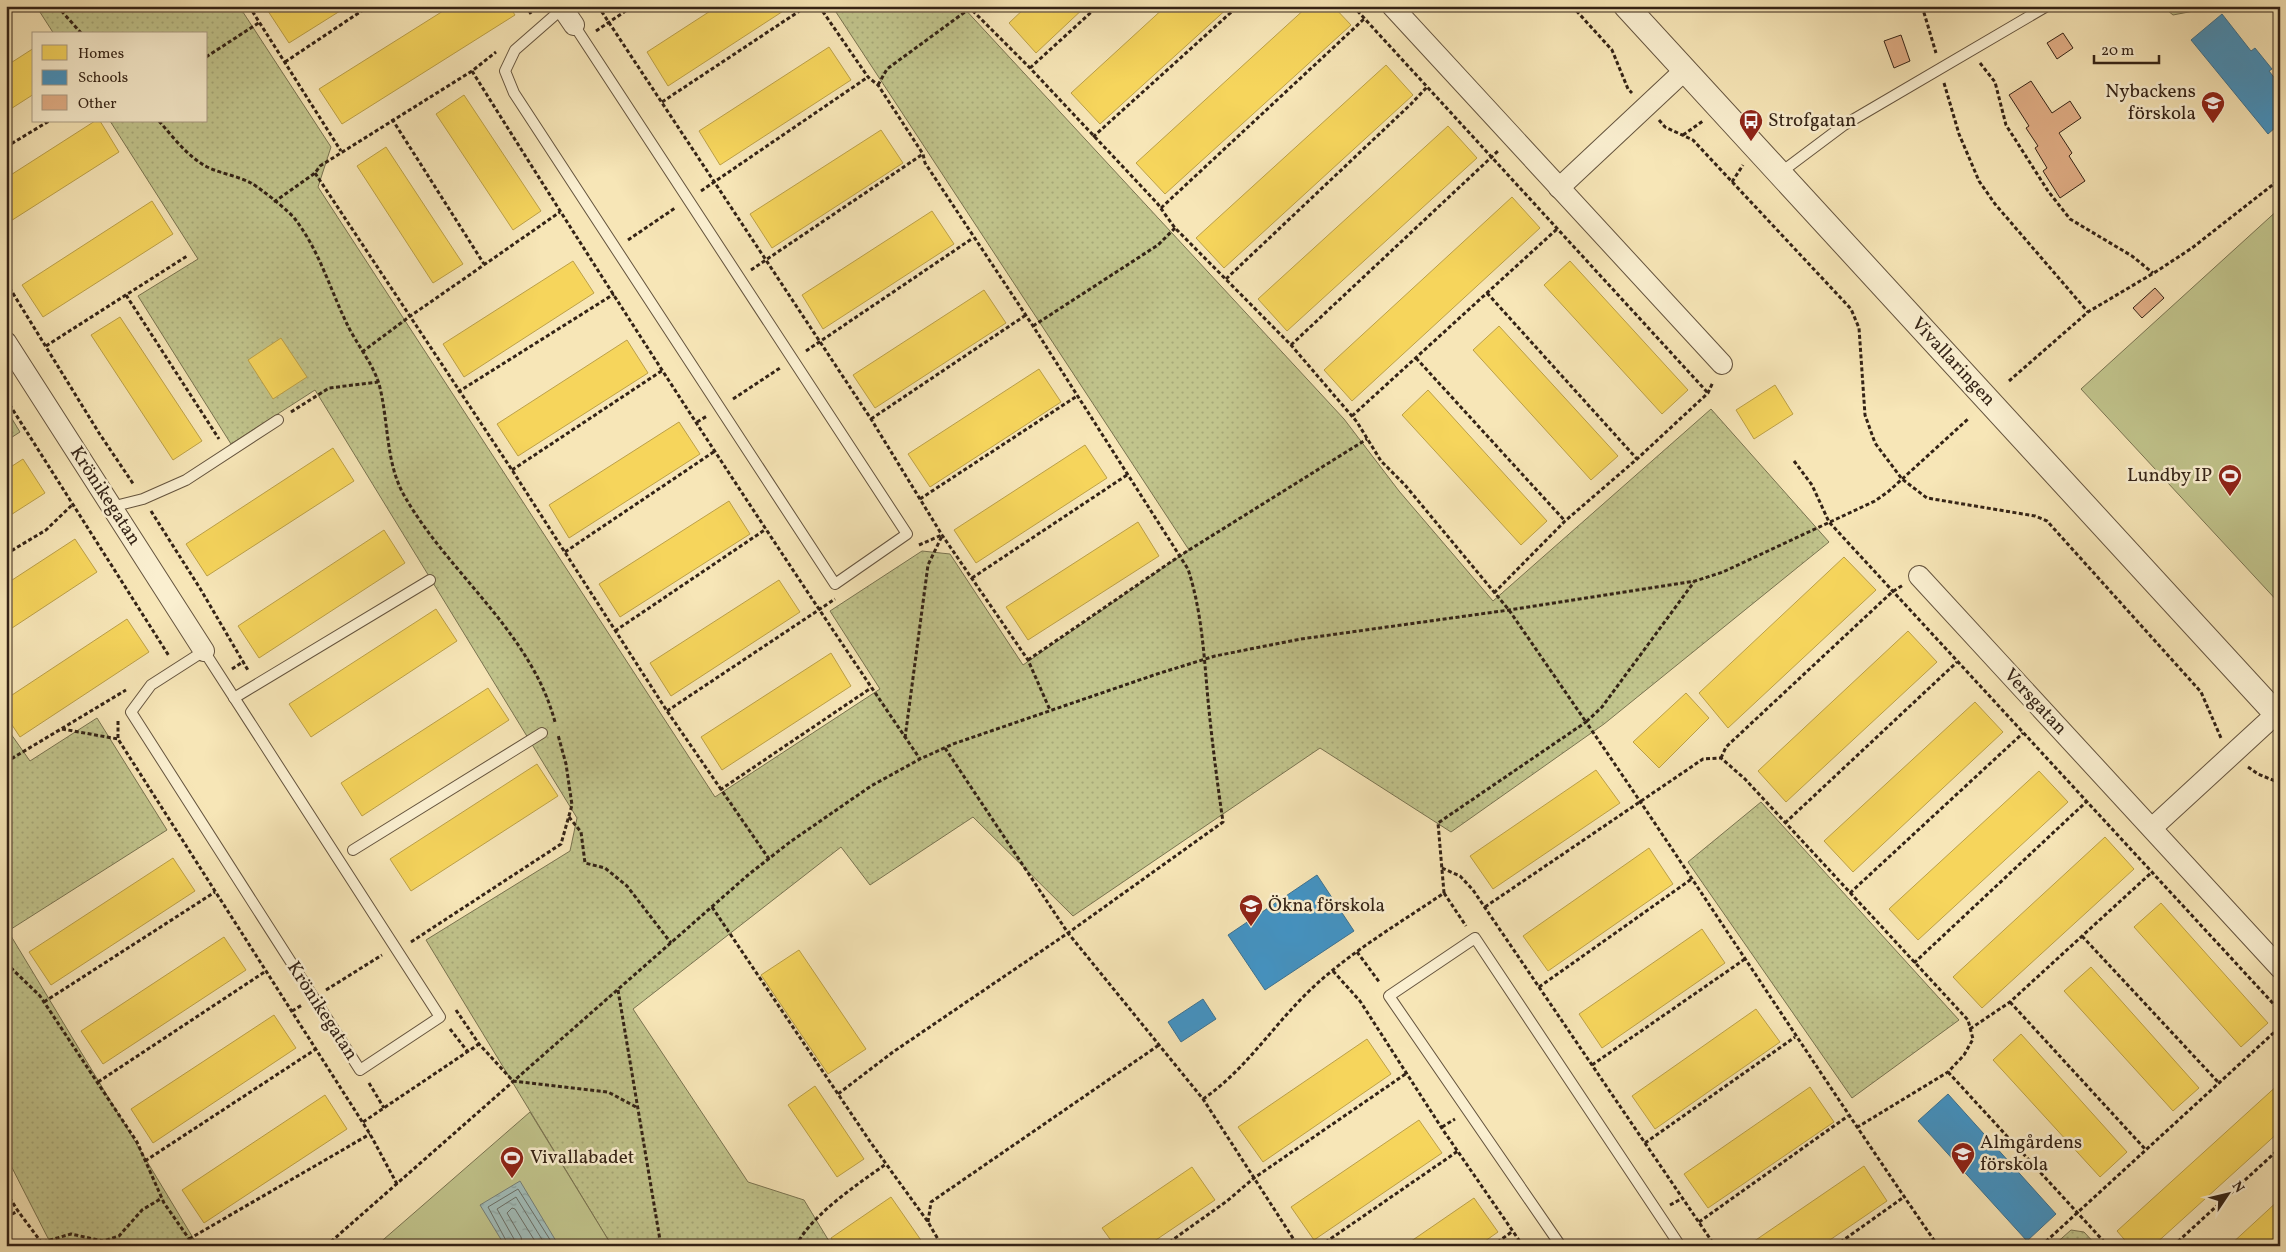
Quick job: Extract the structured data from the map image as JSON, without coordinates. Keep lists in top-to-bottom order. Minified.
{"streets":{"street":["Vivallaringen","Krönikegatan","Versgatan"]},"places":{"school or university":["Nybackens förskola","Ökna förskola","Almgårdens förskola"],"bus stop":["Strofgatan"],"sports":["Lundby IP","Vivallabadet"]},"legend":["Homes","Schools","Other"],"scale_bar":"20 m","north":"top right"}
